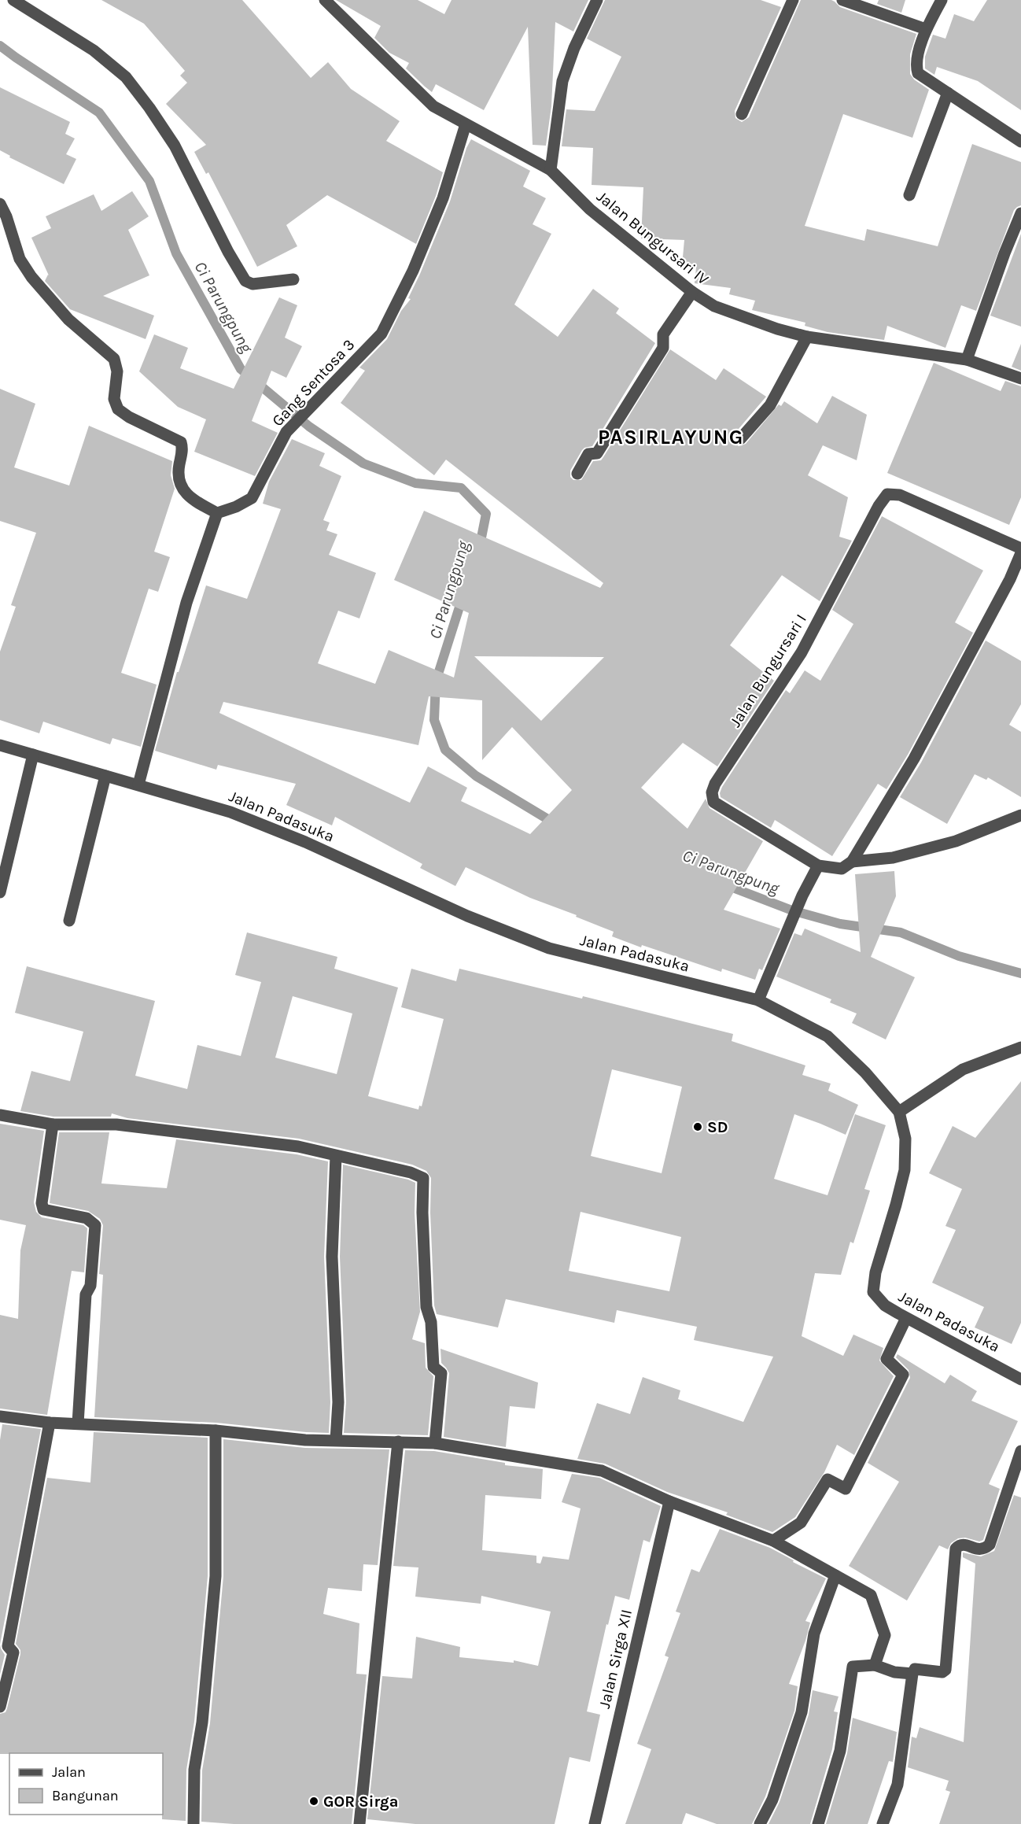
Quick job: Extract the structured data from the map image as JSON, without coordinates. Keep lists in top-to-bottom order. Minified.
{"streets":{"street":["Jalan Bungursari IV","Gang Sentosa 3","Jalan Bungursari I","Jalan Padasuka","Jalan Sirga XII"]},"crossings":[["Jalan Bungursari IV","Gang Sentosa 3"]],"districts":["PASIRLAYUNG"],"water":["Ci Parungpung"],"places":["SD","GOR Sirga"],"legend":["Jalan","Bangunan"]}
